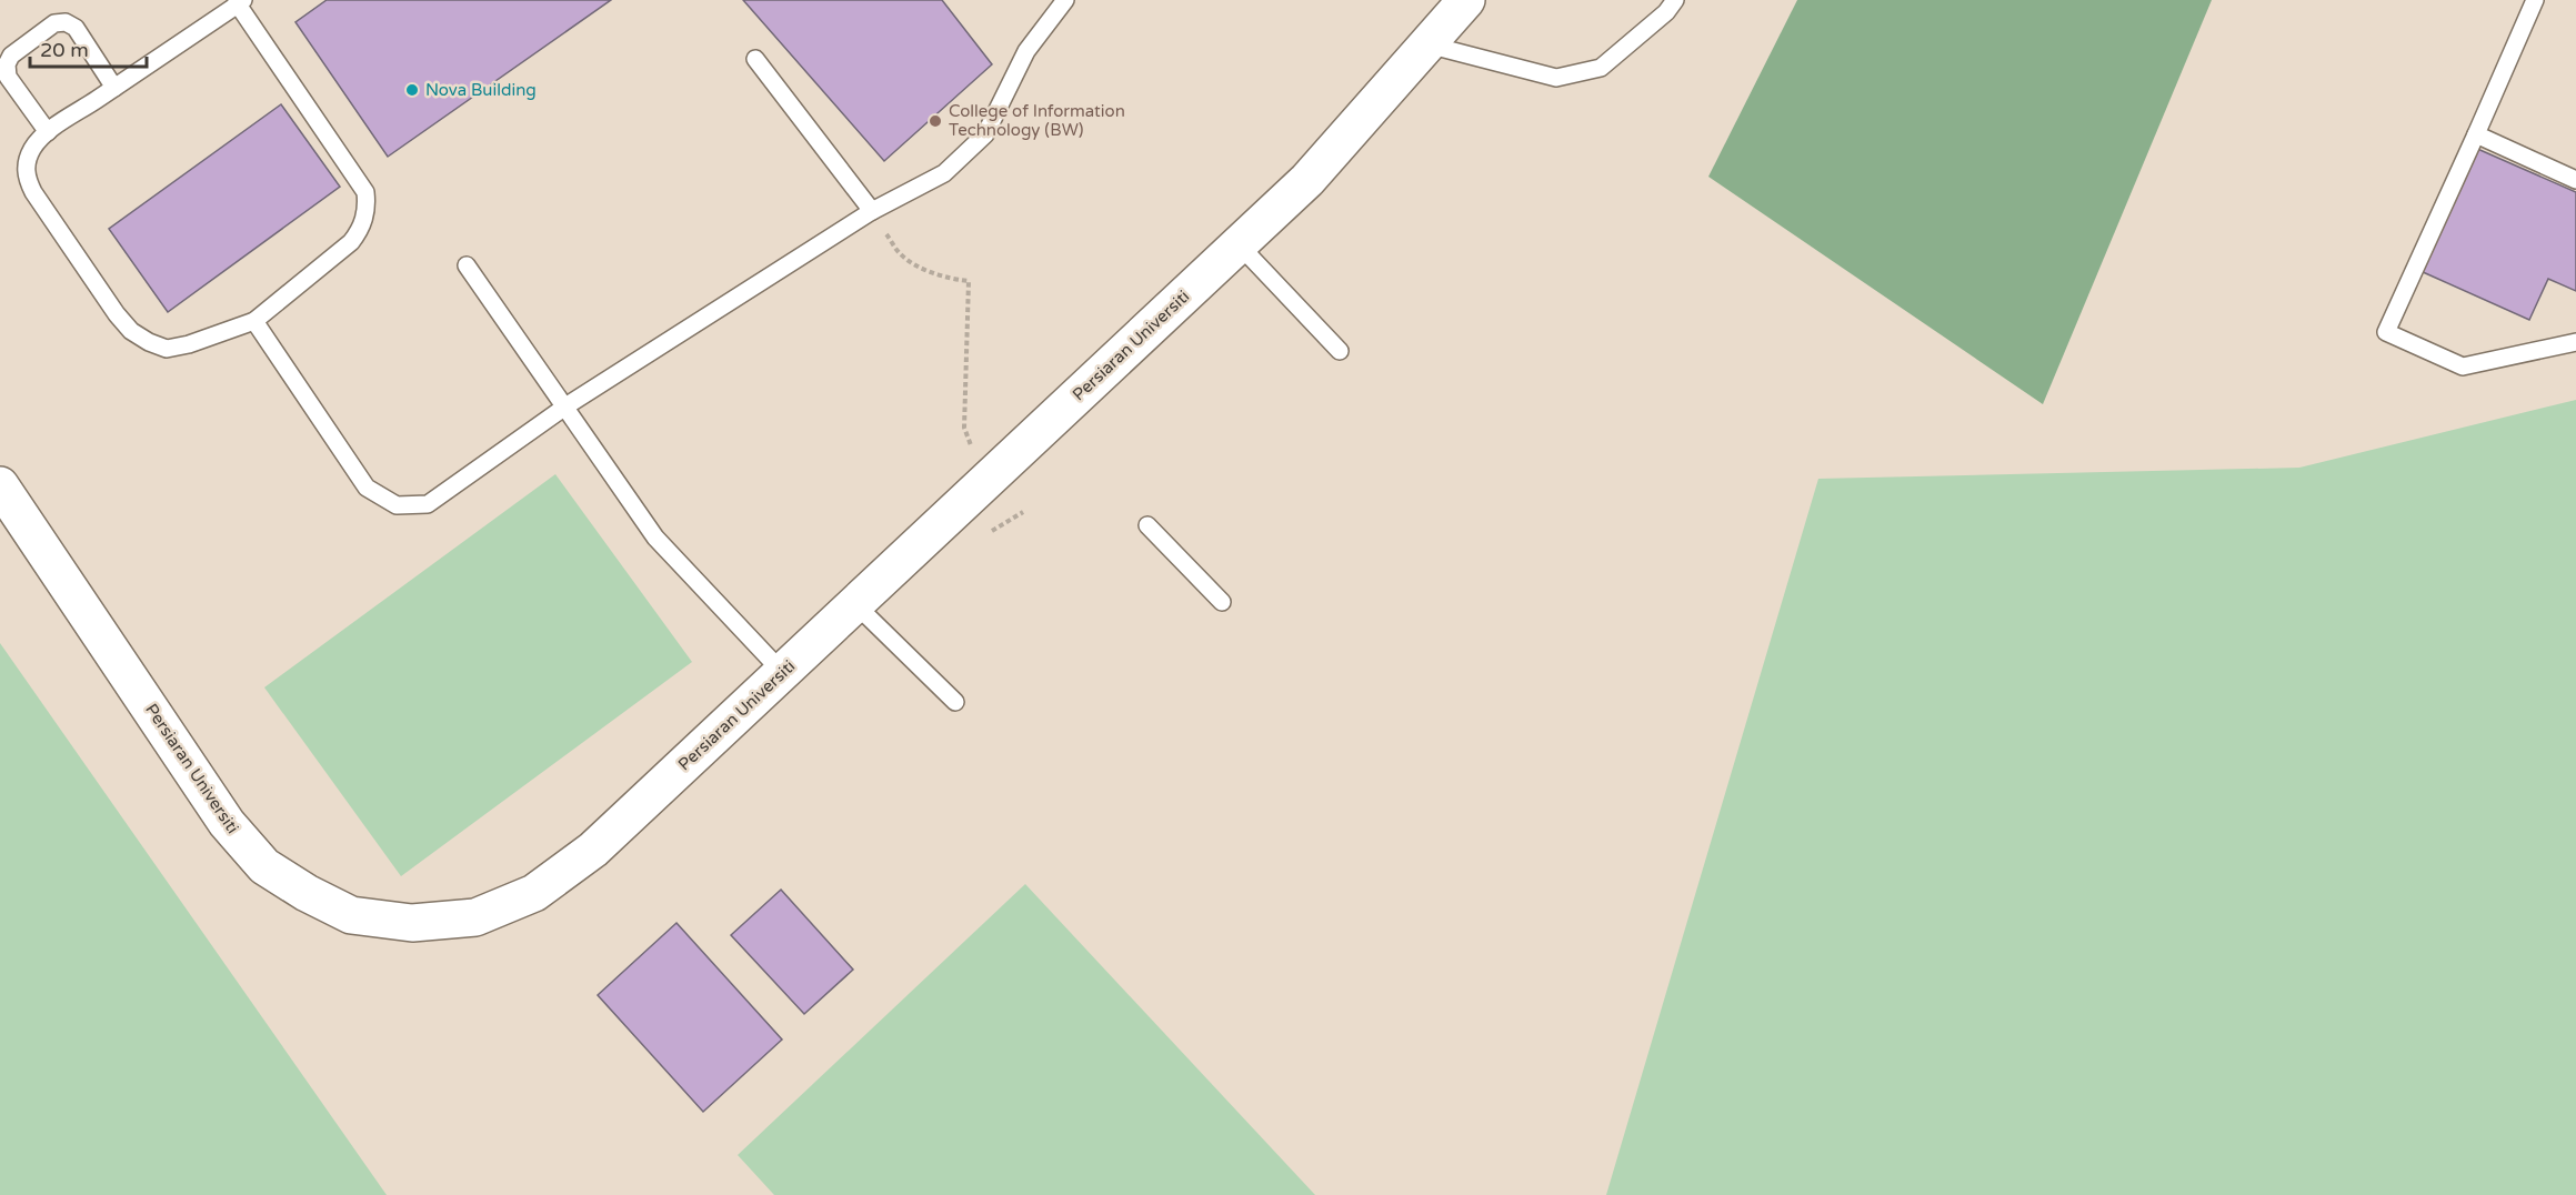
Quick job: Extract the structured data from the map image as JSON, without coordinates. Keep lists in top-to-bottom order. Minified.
{"streets":{"street":["Persiaran Universiti"]},"places":["Nova Building","College of Information Technology (BW)"],"scale_bar":"20 m"}
